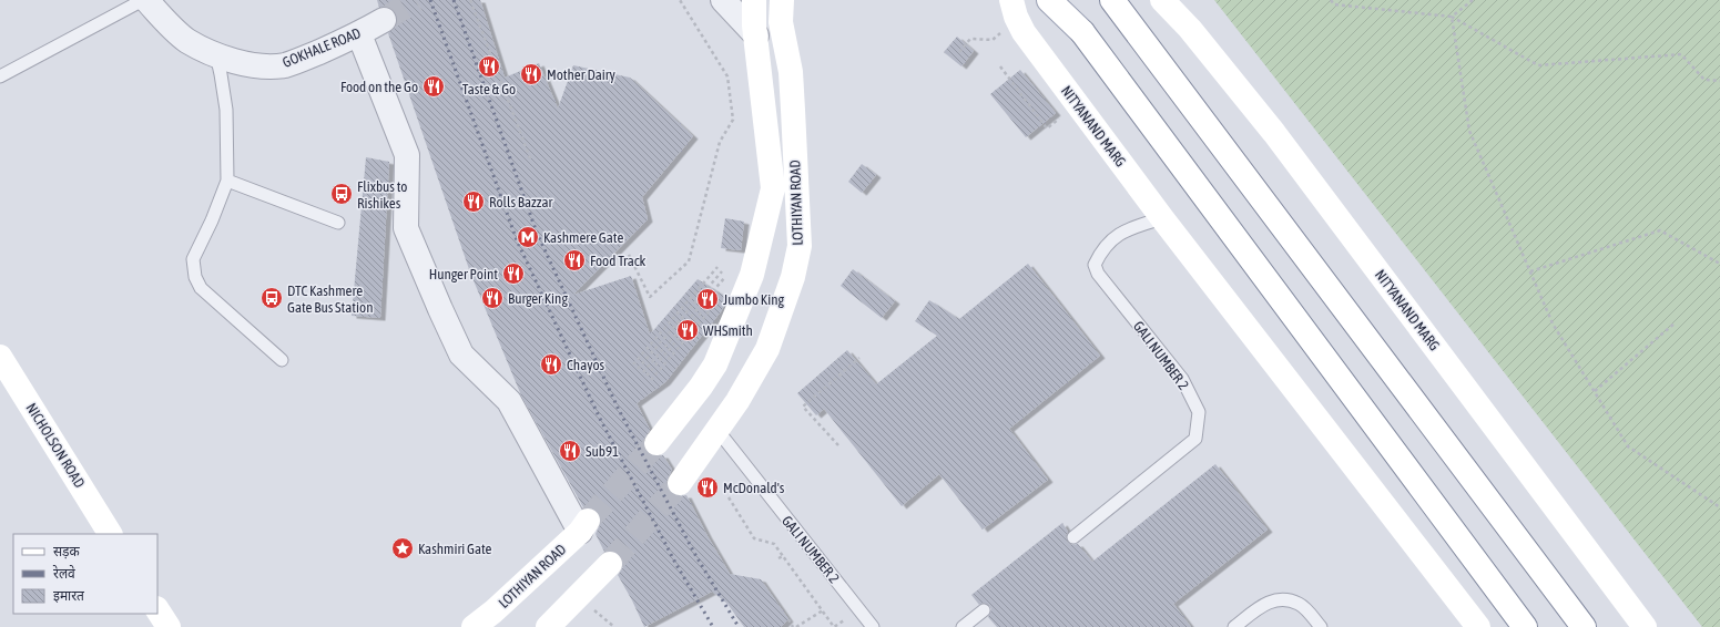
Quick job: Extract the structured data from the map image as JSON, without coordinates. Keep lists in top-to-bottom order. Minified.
{"streets":{"main road":["NITYANAND MARG","LOTHIYAN ROAD","NICHOLSON ROAD"],"street":["GOKHALE ROAD"],"lane":["GALI NUMBER 2"]},"crossings":[["NITYANAND MARG","GALI NUMBER 2"],["LOTHIYAN ROAD","GALI NUMBER 2"]],"places":{"restaurant":["Taste & Go","Mother Dairy","Food on the Go","Rolls Bazzar","Food Track","Hunger Point","Burger King","Jumbo King","WHSmith","Chayos","Sub91","McDonald's"],"bus stop":["Flixbus to Rishikes","DTC Kashmere Gate Bus Station"],"metro station":["Kashmere Gate"],"place":["Kashmiri Gate"]},"legend":["सड़क","रेलवे","इमारत"]}
